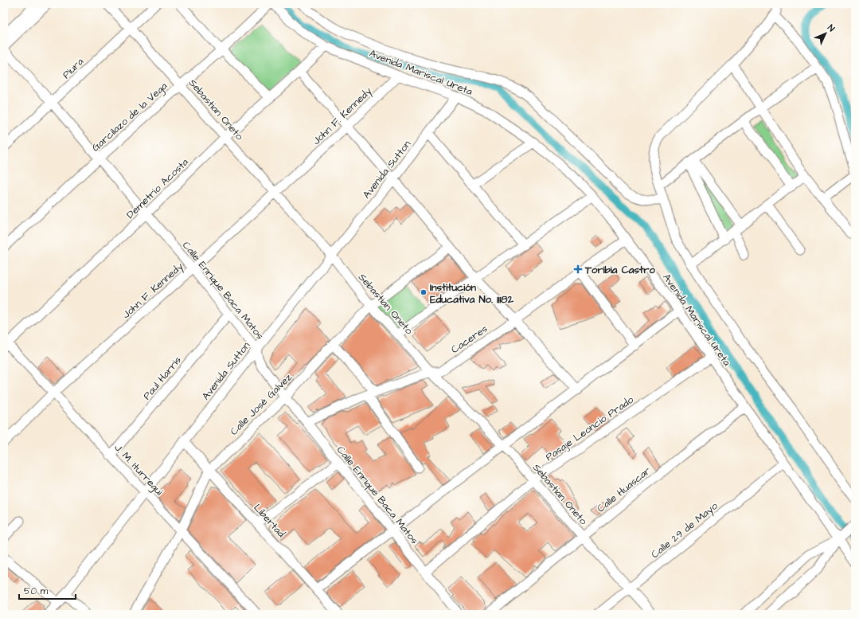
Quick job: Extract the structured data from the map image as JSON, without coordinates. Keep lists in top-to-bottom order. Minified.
{"streets":{"street":["Piura","Avenida Mariscal Ureta","Sebastian Oneto","John F. Kennedy","Garcilazo de la Vega","Avenida Sutton","Demetrio Acosta","Calle Enrique Baca Matos","Caceres","Paul Harris","Calle José Galvez","Pasaje Leoncio Prado","J. M. Iturregui","Calle Huascar","Libertad","Calle 29 de Mayo"]},"crossings":[["Piura","Sebastian Oneto"],["Piura","Calle Enrique Baca Matos"],["Avenida Mariscal Ureta","John F. Kennedy"],["Avenida Mariscal Ureta","Avenida Sutton"],["Avenida Mariscal Ureta","Demetrio Acosta"],["Avenida Mariscal Ureta","Caceres"],["Avenida Mariscal Ureta","Pasaje Leoncio Prado"],["Avenida Mariscal Ureta","Calle Huascar"],["Avenida Mariscal Ureta","Calle 29 de Mayo"],["Sebastian Oneto","John F. Kennedy"],["Sebastian Oneto","Garcilazo de la Vega"],["Sebastian Oneto","Avenida Sutton"],["Sebastian Oneto","Demetrio Acosta"],["Sebastian Oneto","Caceres"],["Sebastian Oneto","Calle José Galvez"],["Sebastian Oneto","Pasaje Leoncio Prado"],["Sebastian Oneto","Calle Huascar"],["Sebastian Oneto","Calle 29 de Mayo"],["John F. Kennedy","Calle Enrique Baca Matos"],["John F. Kennedy","J. M. Iturregui"],["Garcilazo de la Vega","Calle Enrique Baca Matos"],["Avenida Sutton","Calle Enrique Baca Matos"],["Avenida Sutton","J. M. Iturregui"],["Avenida Sutton","Libertad"],["Demetrio Acosta","Calle Enrique Baca Matos"],["Demetrio Acosta","J. M. Iturregui"],["Calle Enrique Baca Matos","Caceres"],["Calle Enrique Baca Matos","Paul Harris"],["Calle Enrique Baca Matos","Calle José Galvez"],["Calle Enrique Baca Matos","Pasaje Leoncio Prado"],["Paul Harris","J. M. Iturregui"],["Calle José Galvez","J. M. Iturregui"],["Calle José Galvez","Libertad"]],"places":{"health":["Toribia Castro"],"other":["Institución Educativa No. 11182"]},"scale_bar":"50 m","north":"top right"}
